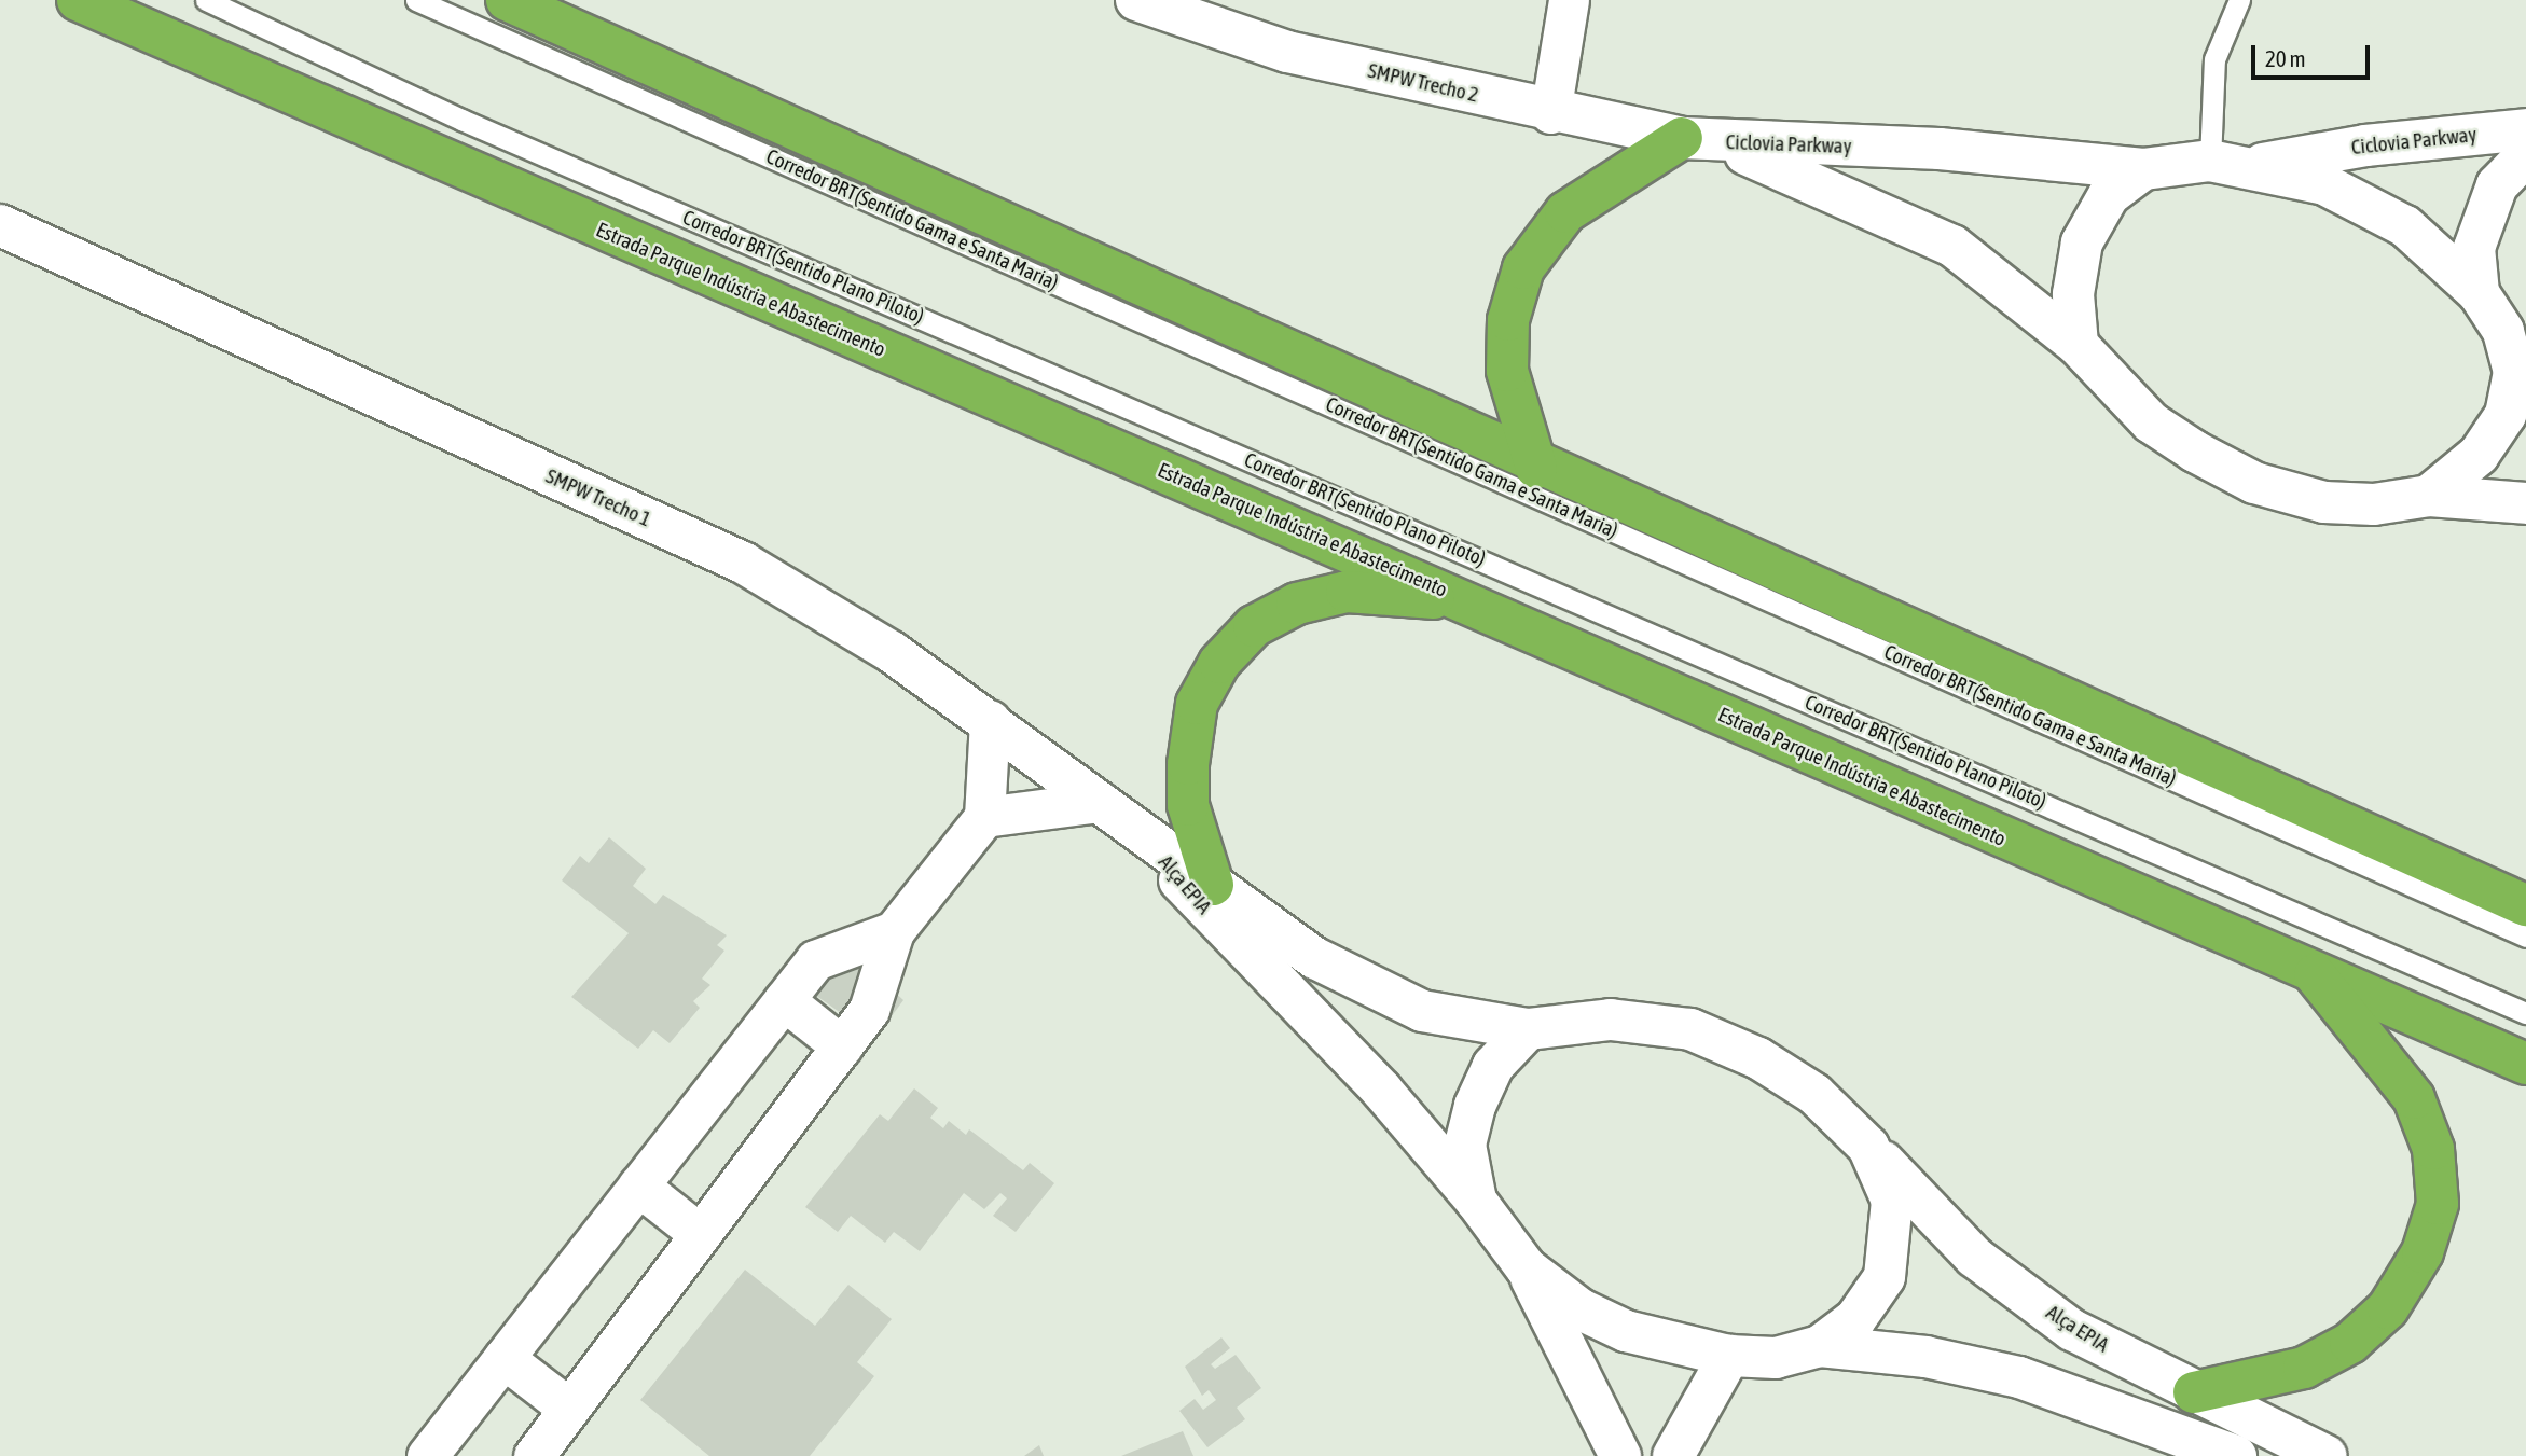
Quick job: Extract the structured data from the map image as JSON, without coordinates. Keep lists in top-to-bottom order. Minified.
{"streets":{"highway":["Estrada Parque Indústria e Abastecimento"],"street":["SMPW Trecho 2","Ciclovia Parkway","SMPW Trecho 1","Alça EPIA"],"lane":["Corredor BRT(Sentido Gama e Santa Maria)","Corredor BRT(Sentido Plano Piloto)"]},"crossings":[["SMPW Trecho 2","Ciclovia Parkway"],["SMPW Trecho 1","Alça EPIA"]],"scale_bar":"20 m"}
